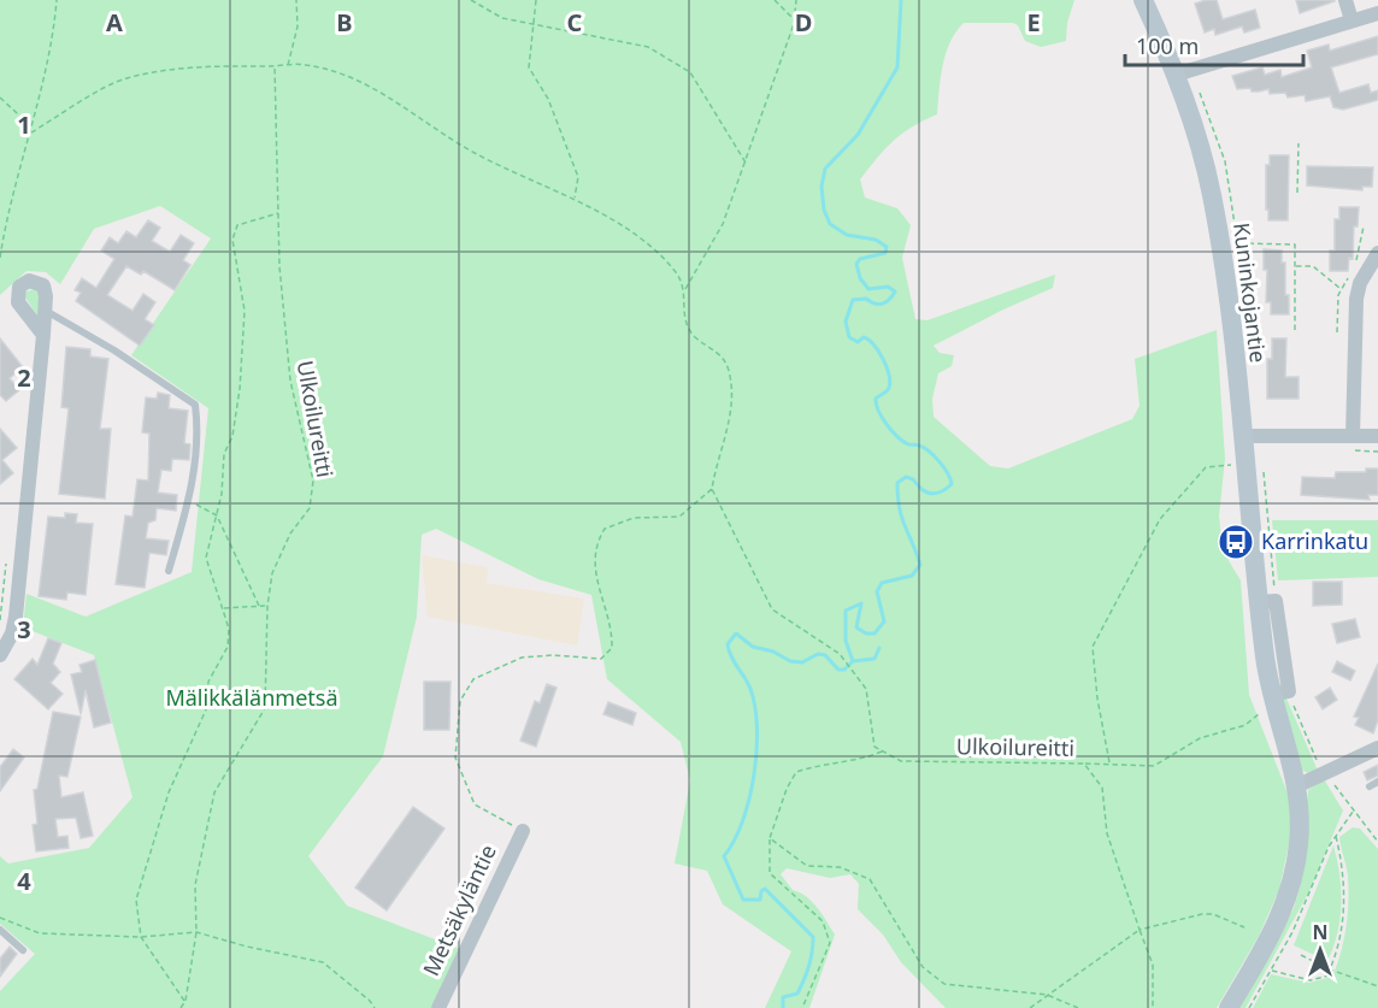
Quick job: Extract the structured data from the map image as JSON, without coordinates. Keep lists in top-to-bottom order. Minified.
{"streets":{"main road":["Kuninkojantie"],"street":["Metsäkyläntie"],"path":["Ulkoilureitti"]},"parks":["Mälikkälänmetsä"],"places":{"bus stop":["Karrinkatu"]},"scale_bar":"100 m","north":"top","grid":{"columns":["A","B","C","D","E"],"rows":["1","2","3","4"]}}
